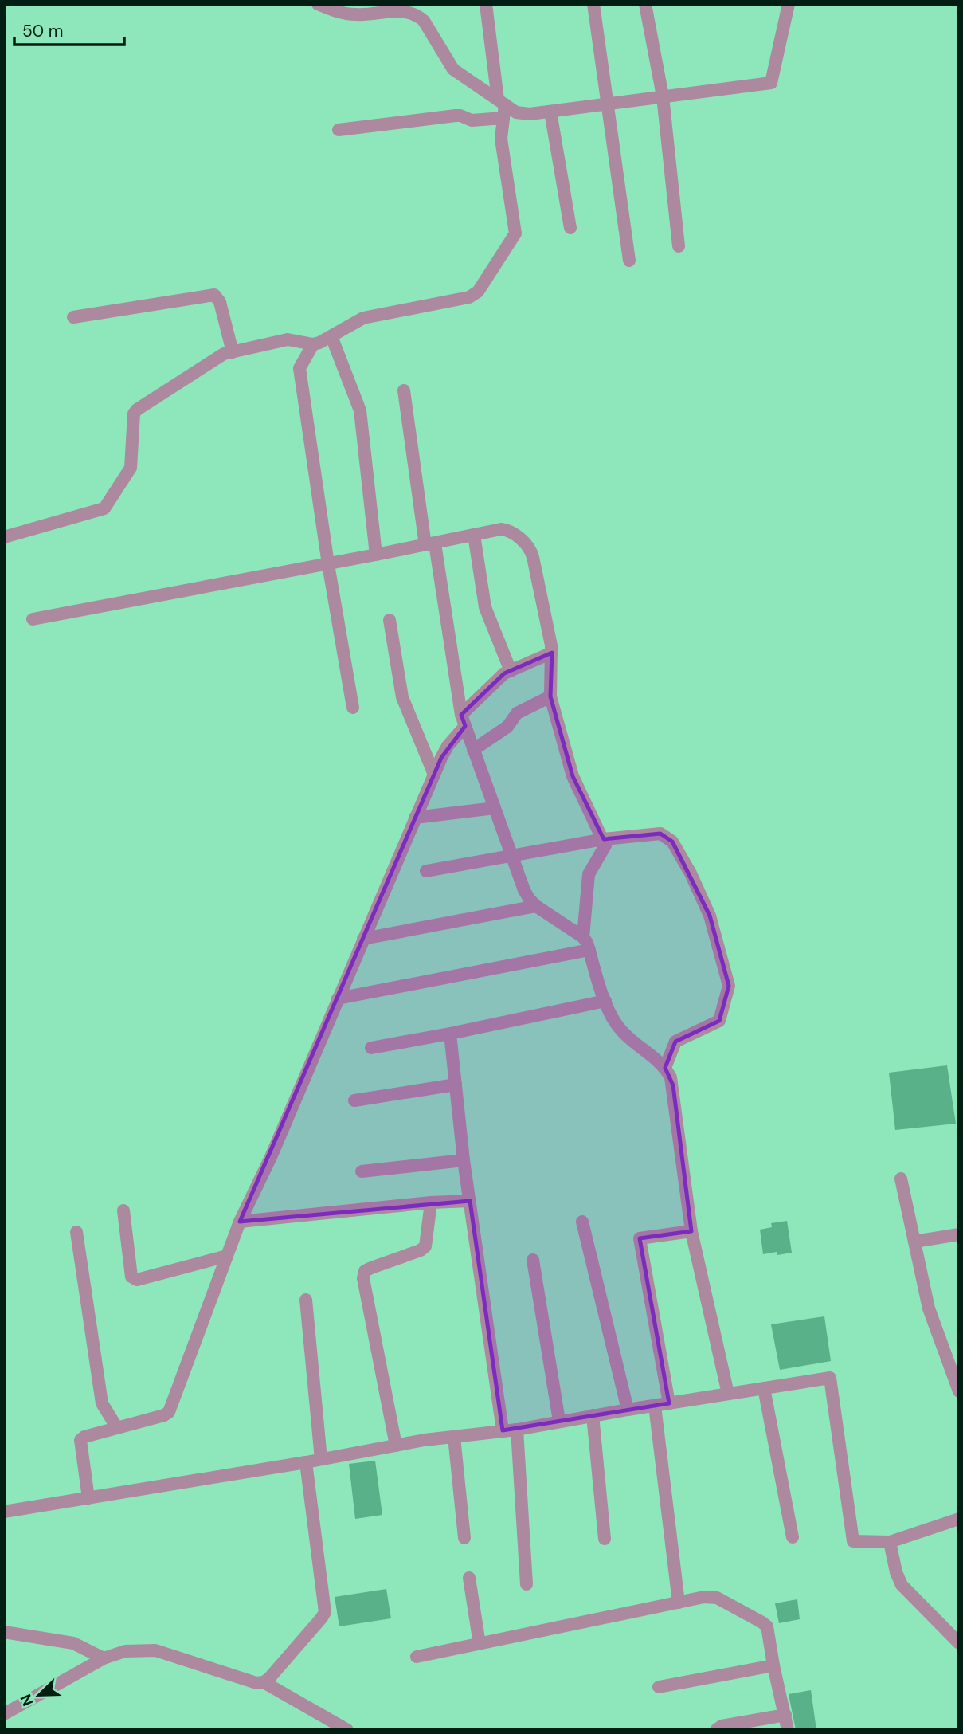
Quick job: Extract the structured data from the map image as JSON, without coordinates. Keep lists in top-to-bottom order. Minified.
{"scale_bar":"50 m","north":"bottom left"}
